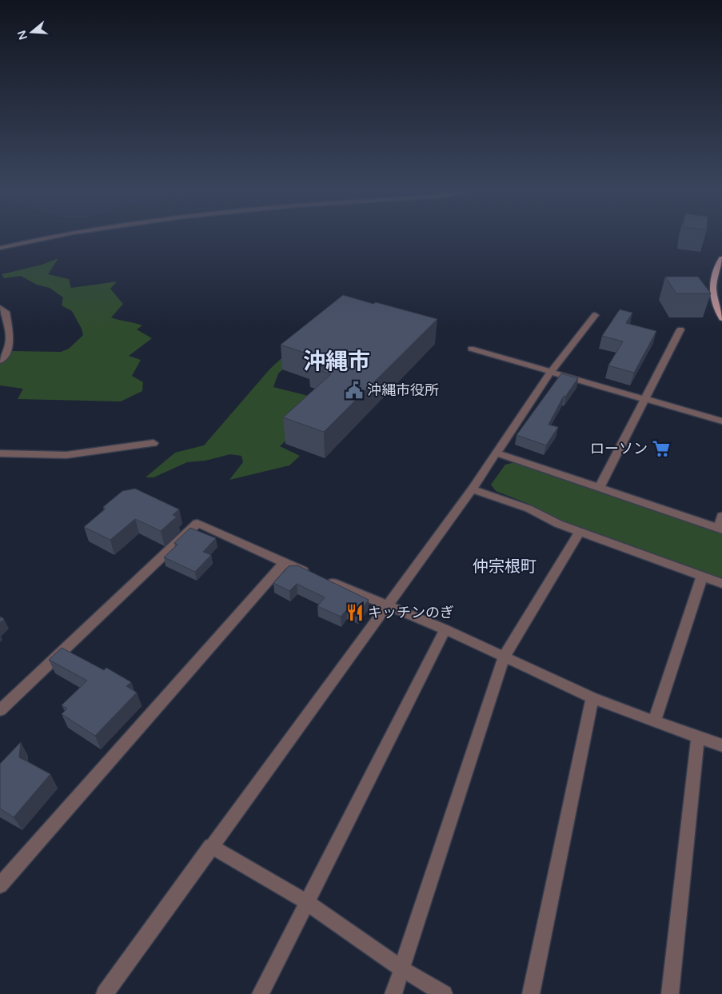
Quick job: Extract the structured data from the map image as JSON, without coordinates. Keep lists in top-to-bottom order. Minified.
{"districts":["沖縄市","仲宗根町"],"places":{"public building":["沖縄市役所"],"supermarket":["ローソン"],"restaurant":["キッチンのぎ"]},"north":"left"}
